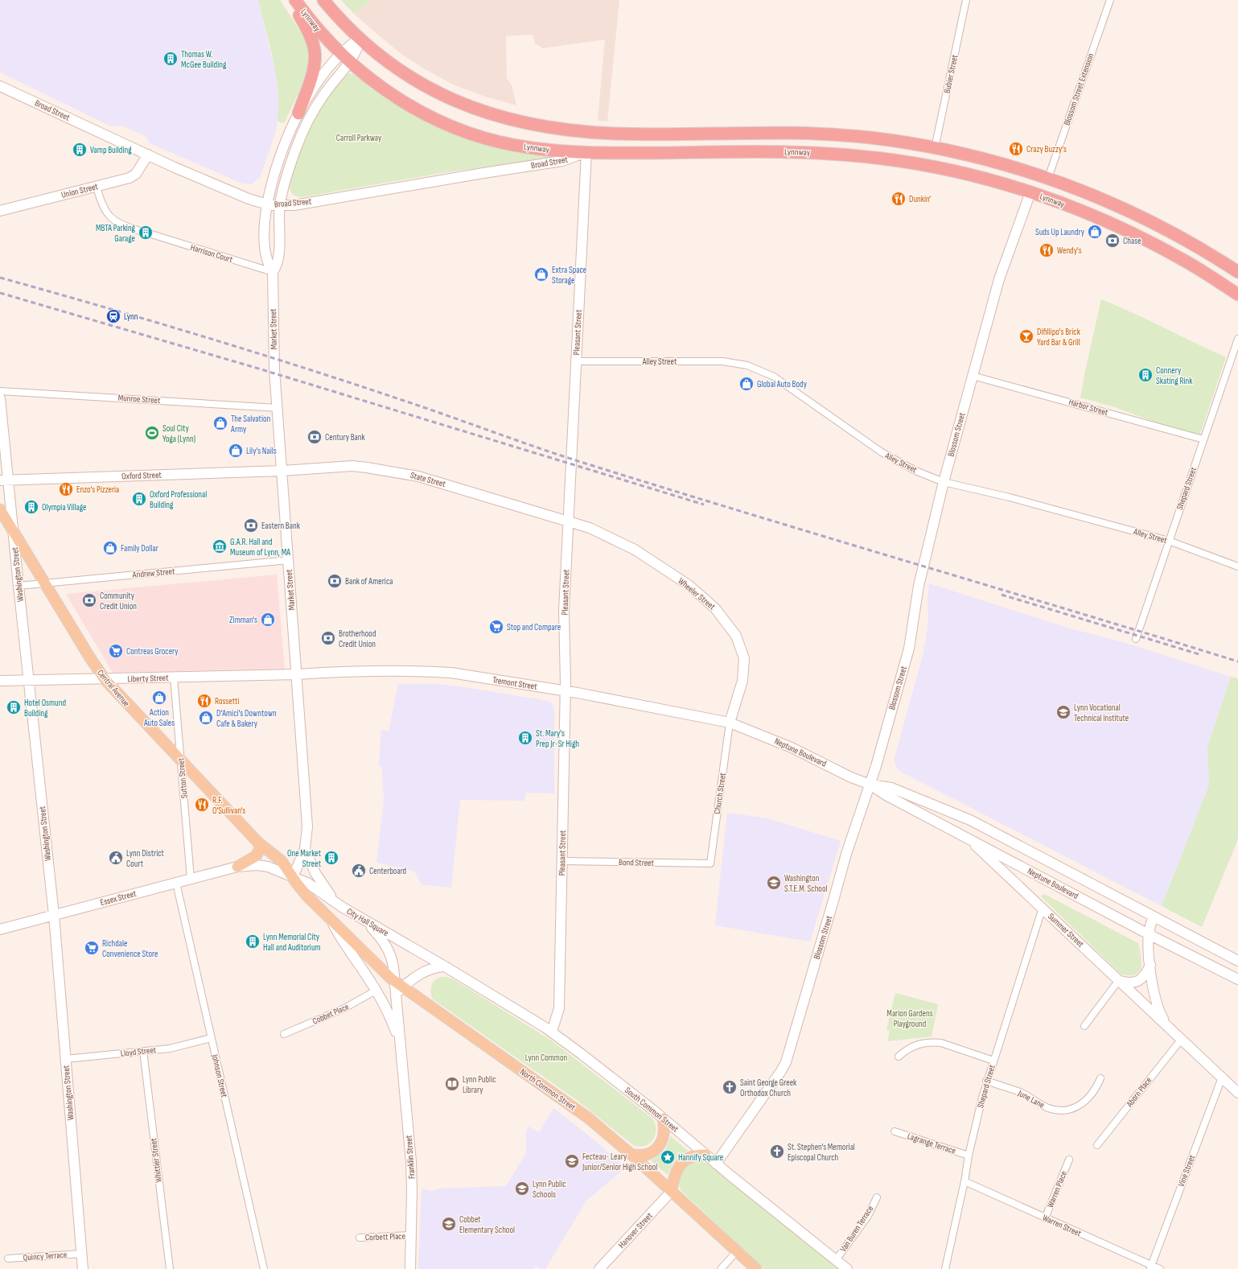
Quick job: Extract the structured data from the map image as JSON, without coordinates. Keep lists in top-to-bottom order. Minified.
{"streets":{"highway":["Lynnway"],"main road":["Broad Street","Union Street","Market Street","Pleasant Street","Blossom Street","Oxford Street","State Street","Washington Street","Wheeler Street","Liberty Street","Tremont Street","Central Avenue","Neptune Boulevard","Essex Street","City Hall Square","Summer Street","North Common Street","South Common Street","Franklin Street","Hanover Street"],"street":["Bubier Street","Blossom Street Extension","Harrison Court","Alley Street","Munroe Street","Harbor Street","Shepard Street","Andrew Street","Sutton Street","Church Street","Bond Street","Cobbet Place","Lloyd Street","Johnson Street","Aborn Place","June Lane","Lagrange Terrace","Whittier Street","Vine Street","Warren Place","Warren Street","Van Buren Terrace","Corbett Place","Quincy Terrace"]},"crossings":[["Lynnway","Broad Street"],["Lynnway","Market Street"],["Lynnway","Pleasant Street"],["Lynnway","Blossom Street"],["Broad Street","Union Street"],["Broad Street","Market Street"],["Broad Street","Pleasant Street"],["Harrison Court","Market Street"],["Market Street","Munroe Street"],["Market Street","Oxford Street"],["Market Street","State Street"],["Market Street","Andrew Street"],["Market Street","Liberty Street"],["Market Street","Tremont Street"],["Market Street","City Hall Square"],["Pleasant Street","Alley Street"],["Pleasant Street","State Street"],["Pleasant Street","Wheeler Street"],["Pleasant Street","Tremont Street"],["Pleasant Street","Bond Street"],["Pleasant Street","South Common Street"],["Alley Street","Blossom Street"],["Alley Street","Shepard Street"],["Harbor Street","Blossom Street"],["Harbor Street","Shepard Street"],["Blossom Street","Neptune Boulevard"],["Blossom Street","South Common Street"],["Oxford Street","State Street"],["Oxford Street","Washington Street"],["State Street","Wheeler Street"],["Shepard Street","Summer Street"],["Shepard Street","June Lane"],["Shepard Street","Lagrange Terrace"],["Shepard Street","Warren Street"],["Andrew Street","Washington Street"],["Andrew Street","Central Avenue"],["Washington Street","Liberty Street"],["Washington Street","Central Avenue"],["Washington Street","Essex Street"],["Washington Street","Lloyd Street"],["Washington Street","Quincy Terrace"],["Wheeler Street","Tremont Street"],["Wheeler Street","Neptune Boulevard"],["Wheeler Street","Church Street"],["Liberty Street","Tremont Street"],["Liberty Street","Central Avenue"],["Liberty Street","Sutton Street"],["Tremont Street","Neptune Boulevard"],["Tremont Street","Church Street"],["Central Avenue","Sutton Street"],["Central Avenue","City Hall Square"],["Neptune Boulevard","Church Street"],["Neptune Boulevard","Summer Street"],["Sutton Street","Essex Street"],["Church Street","Bond Street"],["Essex Street","City Hall Square"],["Essex Street","Johnson Street"],["City Hall Square","North Common Street"],["City Hall Square","South Common Street"],["City Hall Square","Franklin Street"],["Summer Street","Aborn Place"],["Summer Street","Vine Street"],["Cobbet Place","Franklin Street"],["Lloyd Street","Johnson Street"],["Lloyd Street","Whittier Street"],["North Common Street","Franklin Street"],["North Common Street","Hanover Street"],["South Common Street","Van Buren Terrace"],["Franklin Street","Corbett Place"],["Vine Street","Warren Street"],["Warren Place","Warren Street"]],"parks":["Carroll Parkway","Marion Gardens Playground","Lynn Common"],"places":{"building":["Thomas W. McGee Building","Vamp Building","MBTA Parking Garage","Connery Skating Rink","Oxford Professional Building","Olympia Village","Hotel Osmund Building","St. Mary's Prep Jr-Sr High","One Market Street","Lynn Memorial City Hall and Auditorium"],"restaurant":["Crazy Buzzy's","Dunkin'","Wendy's","Enzo's Pizzeria","Rossetti","R.F. O'Sullivan's"],"shop":["Suds Up Laundry","Extra Space Storage","Global Auto Body","The Salvation Army","Lily's Nails","Family Dollar","Zimman's","Action Auto Sales","D'Amici's Downtown Cafe & Bakery"],"bank":["Chase","Century Bank","Eastern Bank","Bank of America","Community Credit Union","Brotherhood Credit Union"],"station":["Lynn"],"bar":["Difillipo's Brick Yard Bar & Grill"],"sports":["Soul City Yoga (Lynn)"],"museum":["G.A.R. Hall and Museum of Lynn, MA"],"supermarket":["Stop and Compare","Contreas Grocery","Richdale Convenience Store"],"school or university":["Lynn Vocational Technical Institute","Washington S.T.E.M. School","Fecteau- Leary Junior/Senior High School","Lynn Public Schools","Cobbet Elementary School"],"public building":["Lynn District Court","Centerboard"],"library":["Lynn Public Library"],"church":["Saint George Greek Orthodox Church","St. Stephen's Memorial Episcopal Church"],"place":["Hannify Square"]}}
